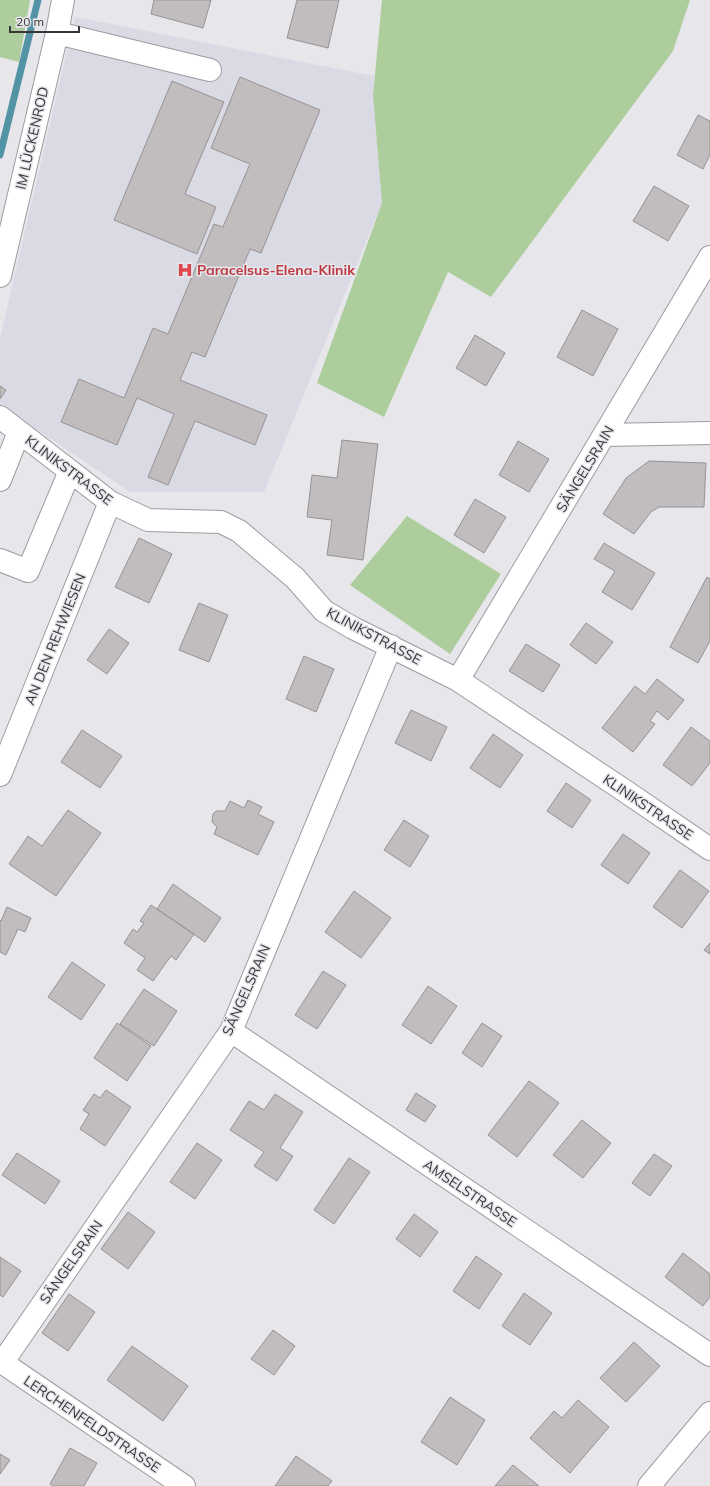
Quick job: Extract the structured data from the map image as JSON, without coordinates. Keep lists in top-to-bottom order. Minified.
{"streets":{"street":["IM LÜCKENROD","SÄNGELSRAIN","KLINIKSTRASSE","AN DEN REHWIESEN","AMSELSTRASSE","LERCHENFELDSTRASSE"]},"crossings":[["SÄNGELSRAIN","KLINIKSTRASSE"],["SÄNGELSRAIN","AMSELSTRASSE"],["SÄNGELSRAIN","LERCHENFELDSTRASSE"],["KLINIKSTRASSE","AN DEN REHWIESEN"]],"places":{"hospital":["Paracelsus-Elena-Klinik"]},"scale_bar":"20 m"}
